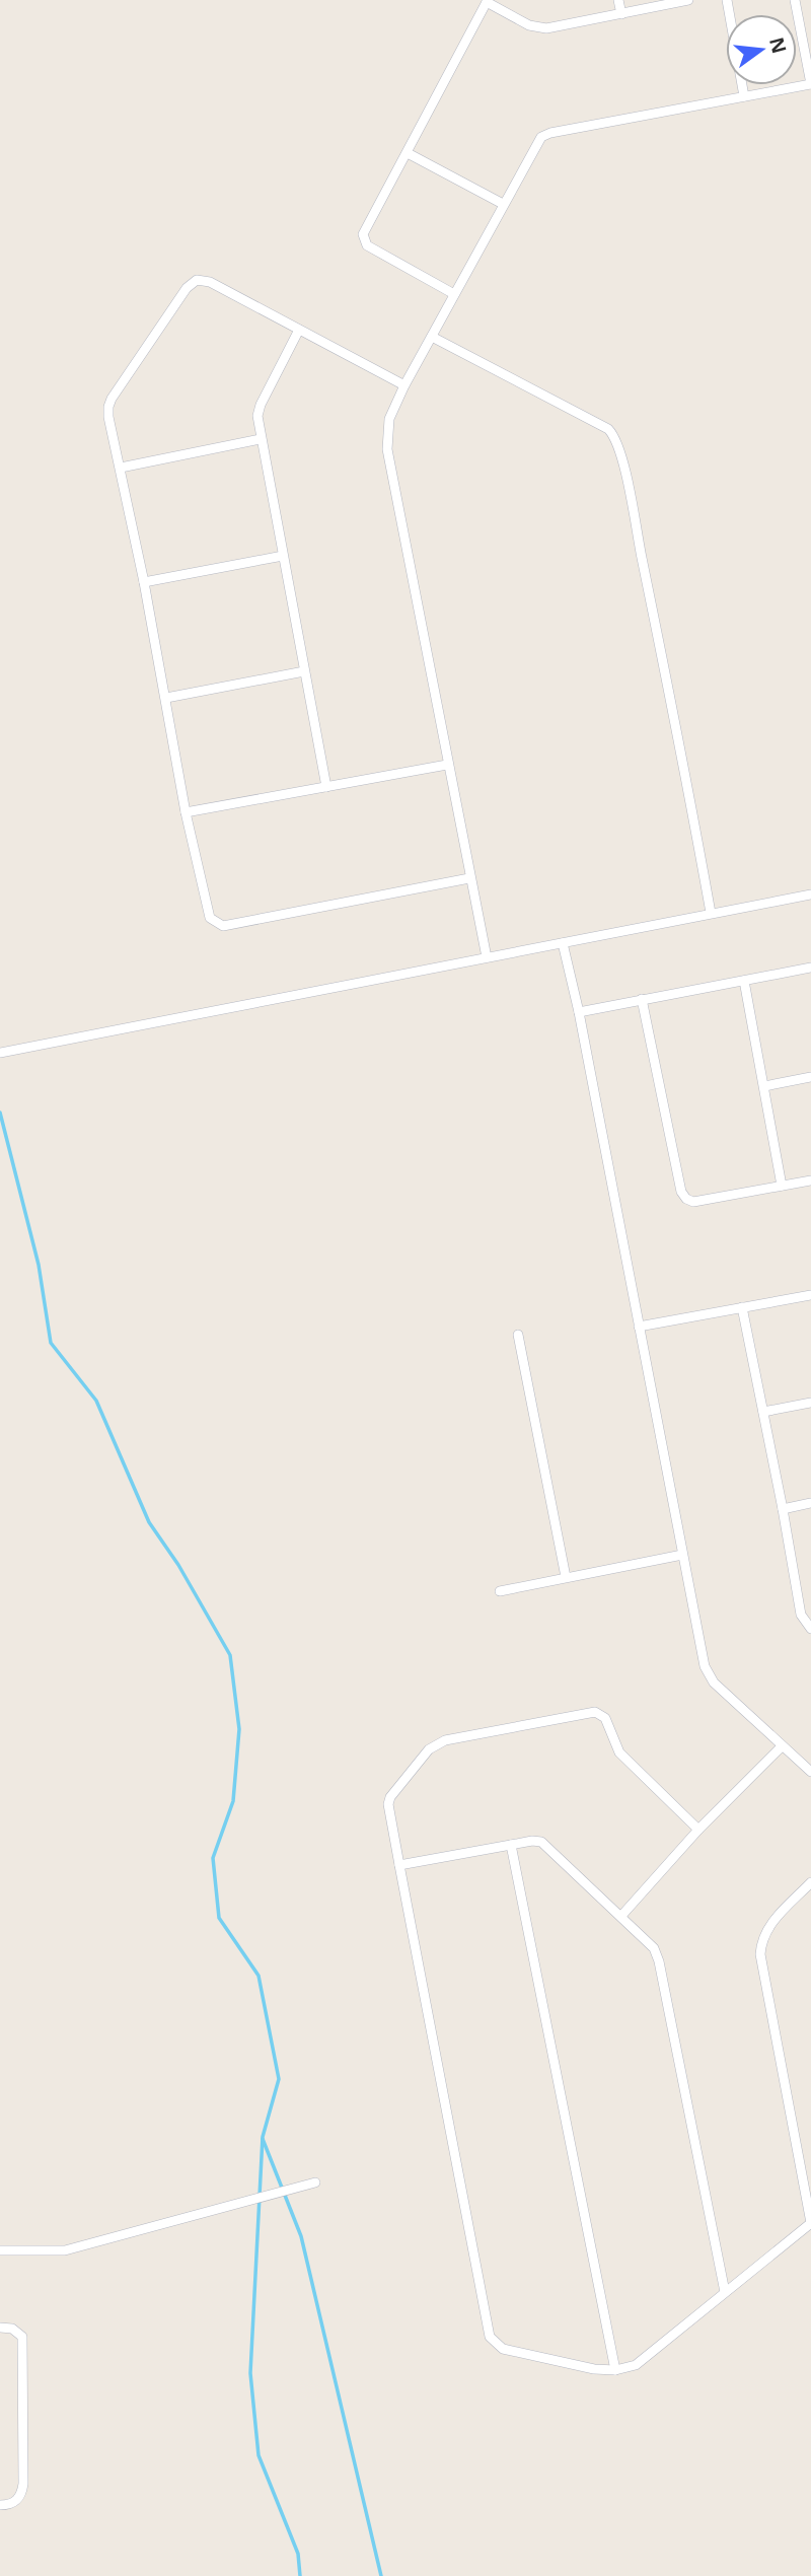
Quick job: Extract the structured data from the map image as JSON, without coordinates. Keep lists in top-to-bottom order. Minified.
{"north":"right"}
